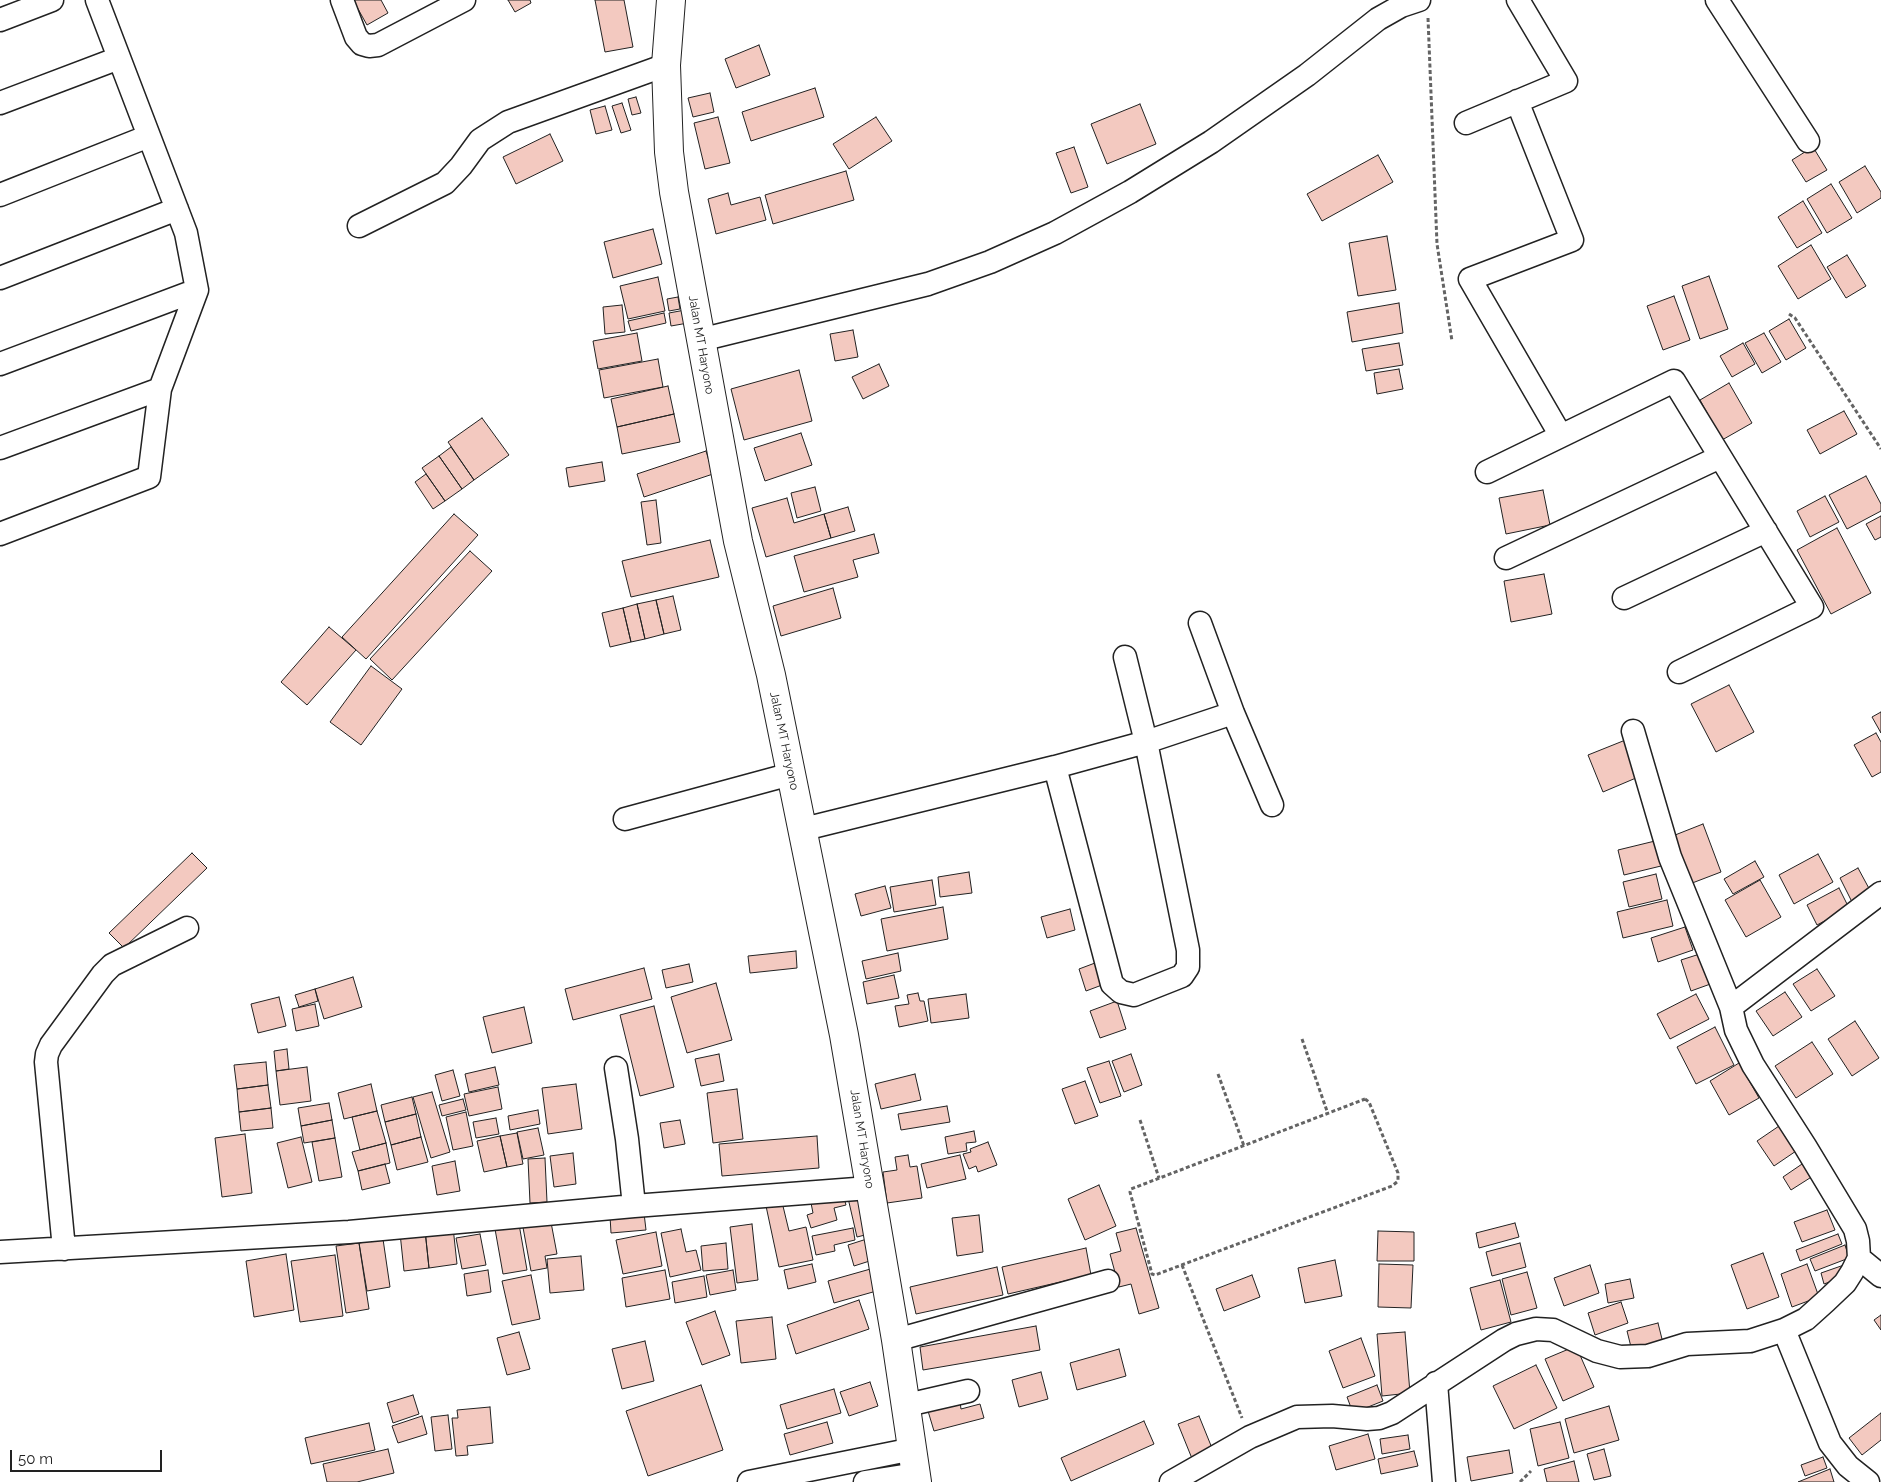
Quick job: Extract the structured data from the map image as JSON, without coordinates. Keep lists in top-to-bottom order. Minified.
{"streets":{"main road":["Jalan MT Haryono"]},"scale_bar":"50 m"}
